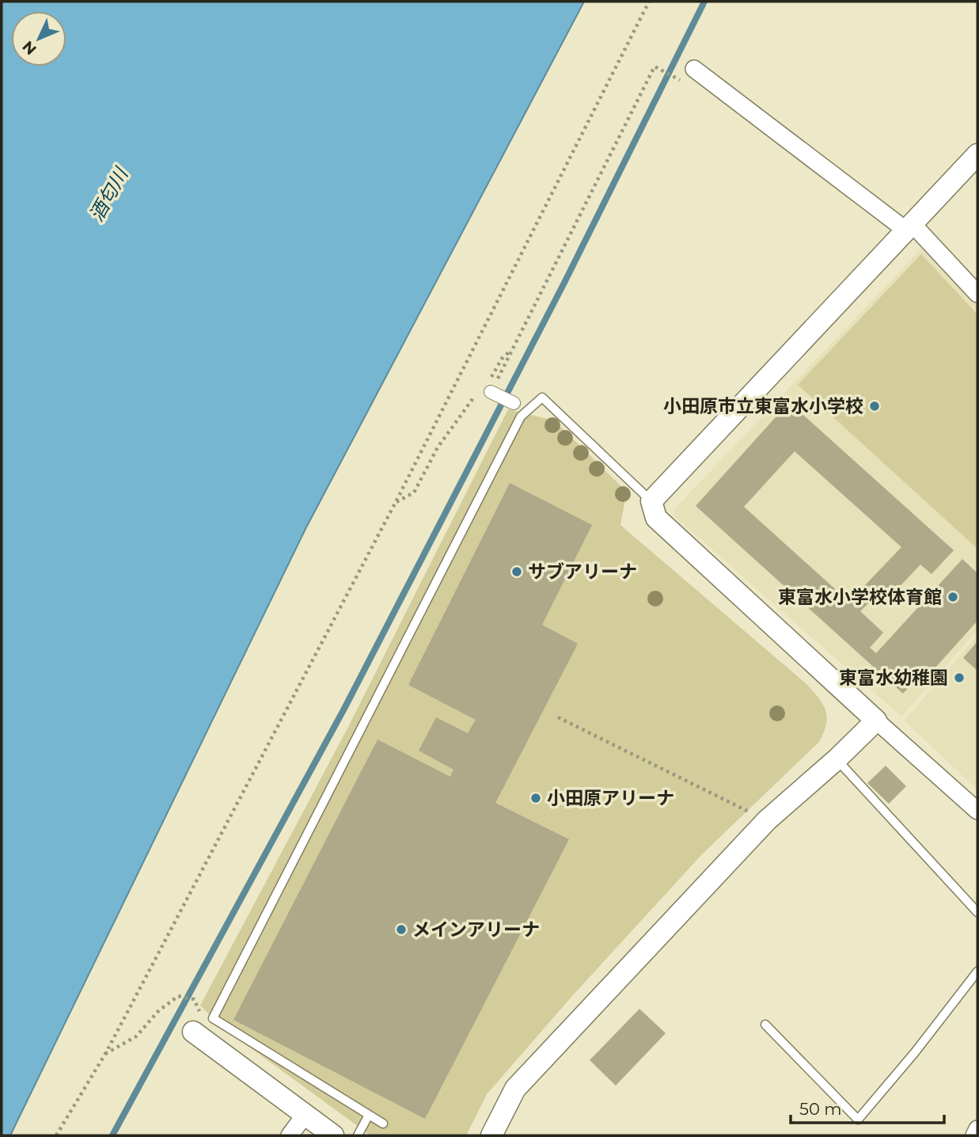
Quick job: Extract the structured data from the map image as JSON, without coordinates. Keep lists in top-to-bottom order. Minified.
{"water":["酒匂川"],"places":["小田原市立東富水小学校","サブアリーナ","東富水小学校体育館","東富水幼稚園","小田原アリーナ","メインアリーナ"],"scale_bar":"50 m","north":"bottom left"}
